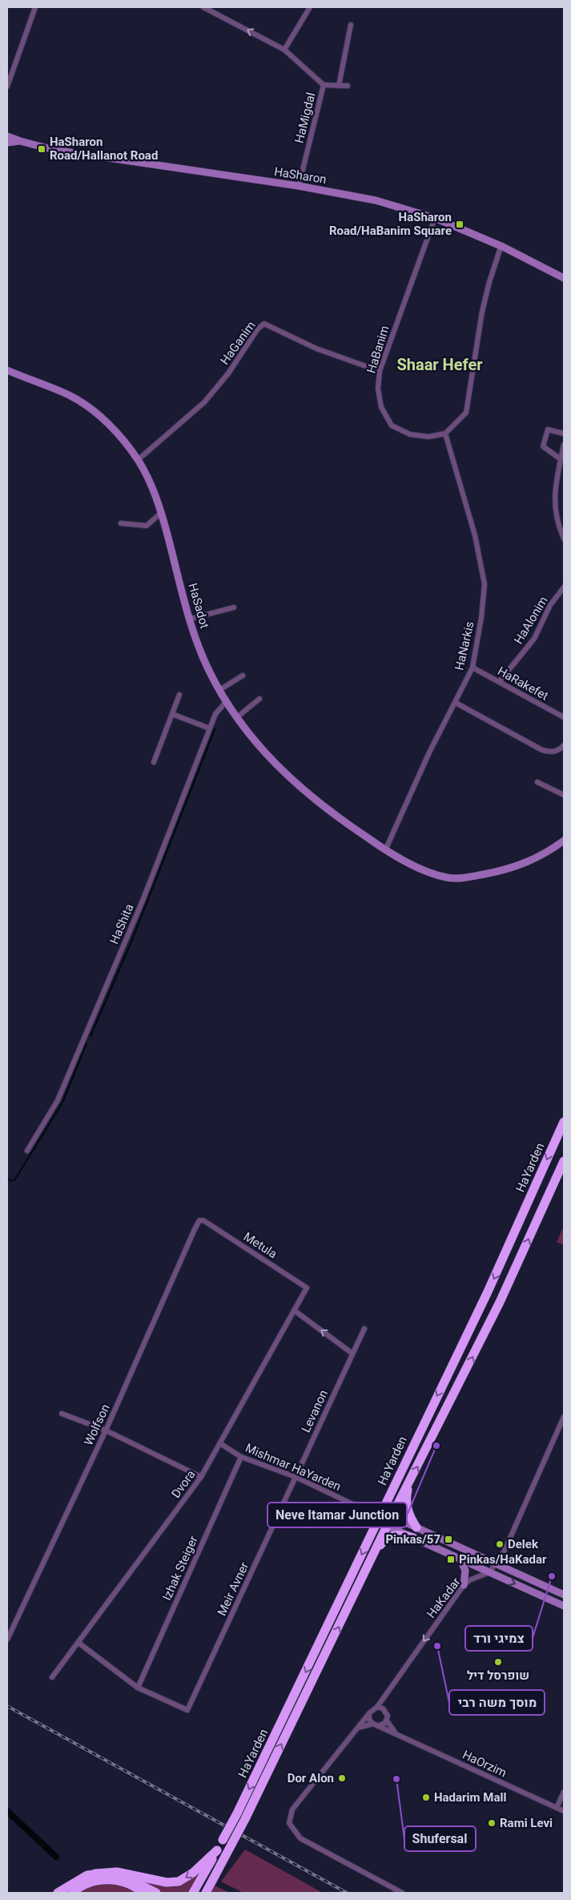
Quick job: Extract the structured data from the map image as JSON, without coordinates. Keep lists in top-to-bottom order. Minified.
{"streets":{"highway":["HaYarden"],"street":["HaMigdal","HaSharon","HaGanim","HaBanim","HaSadot","HaAlonim","HaNarkis","HaRakefet","HaShita","Metula","Levanon","Wolfson","Mishmar HaYarden","Dvora","Izhak Steiger","Meir Avner","HaKadar","HaOrzim"]},"crossings":[["HaMigdal","HaSharon"],["HaSharon","HaBanim"],["HaGanim","HaBanim"],["HaGanim","HaSadot"],["HaBanim","HaNarkis"],["HaSadot","HaNarkis"],["HaSadot","HaShita"],["HaAlonim","HaRakefet"],["HaNarkis","HaRakefet"],["HaYarden","Mishmar HaYarden"],["Metula","Wolfson"],["Metula","Dvora"],["Levanon","Mishmar HaYarden"],["Levanon","Meir Avner"],["Mishmar HaYarden","Dvora"],["Mishmar HaYarden","Izhak Steiger"],["Mishmar HaYarden","Meir Avner"],["Izhak Steiger","Meir Avner"],["HaKadar","HaOrzim"]],"one_way":["HaMigdal","HaKadar"],"districts":["Shaar Hefer"],"places":{"transit":["HaSharon Road/HaIlanot Road","HaSharon Road/HaBanim Square","Pinkas/57","Pinkas/HaKadar"],"other":["Neve Itamar Junction","Delek","צמיגי ורד","מוסך משה רבי","שופרסל דיל","Dor Alon","Shufersal","Hadarim Mall","Rami Levi"]}}
